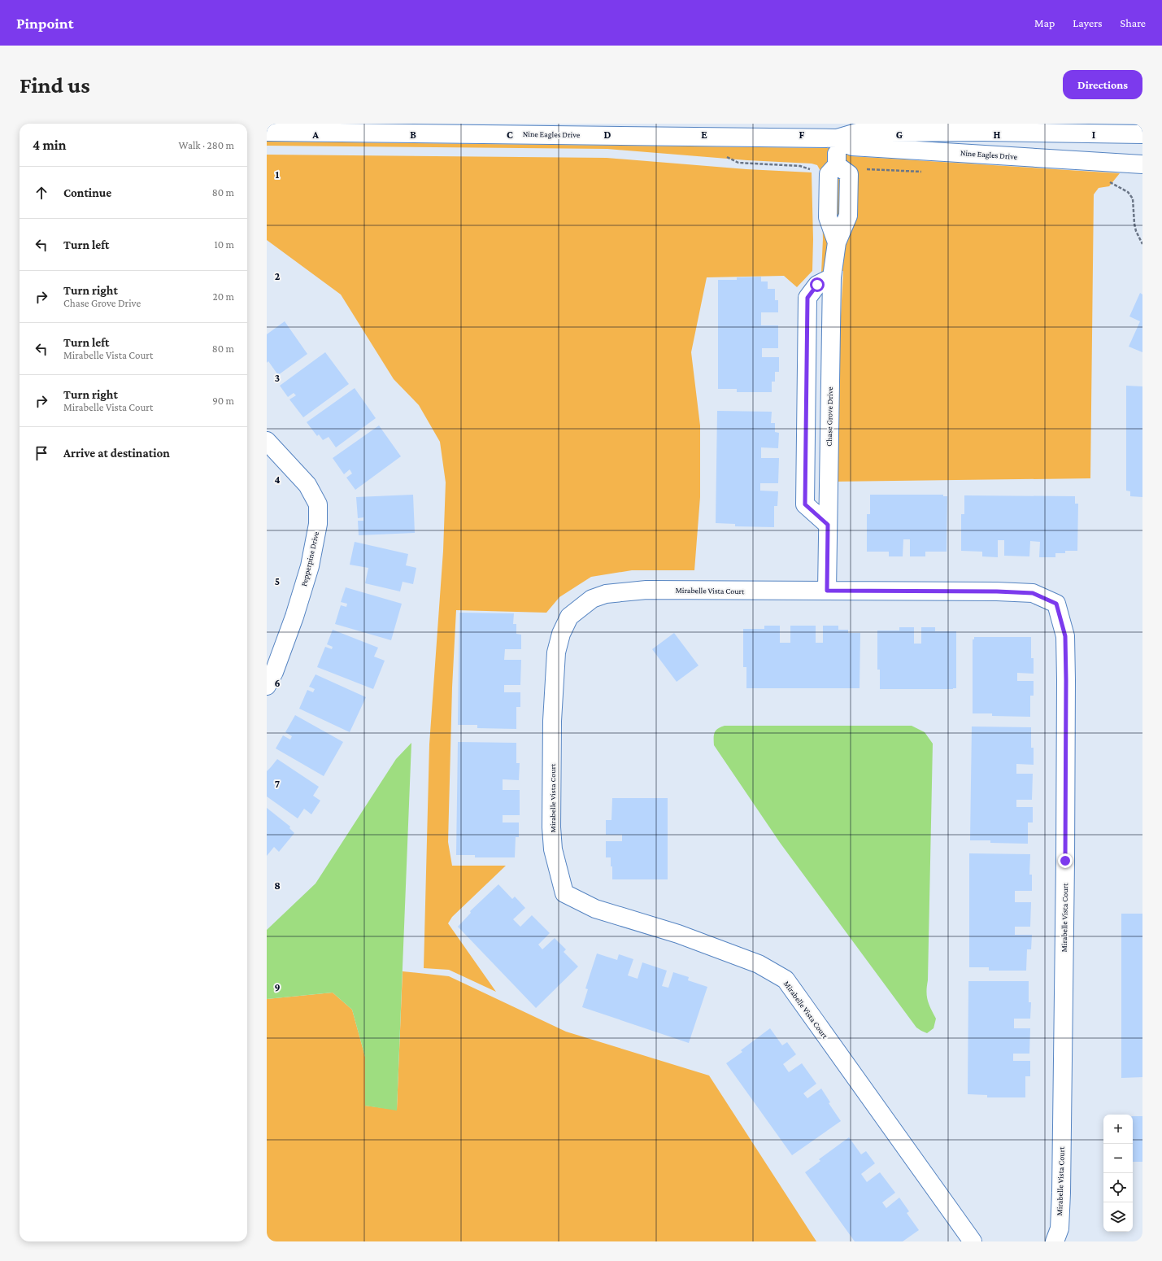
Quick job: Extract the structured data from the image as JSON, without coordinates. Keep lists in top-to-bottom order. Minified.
{"streets":{"street":["Nine Eagles Drive","Chase Grove Drive","Pepperpine Drive","Mirabelle Vista Court"]},"crossings":[["Nine Eagles Drive","Chase Grove Drive"],["Chase Grove Drive","Mirabelle Vista Court"]],"page":{"header":"Pinpoint","nav":["Map","Layers","Share"],"buttons":"Directions","title":"Find us","heading":["4 min","Walk · 280 m"],"list":[["Continue","80 m"],["Turn left","10 m"],["Turn right","Chase Grove Drive","20 m"],["Turn left","Mirabelle Vista Court","80 m"],["Turn right","Mirabelle Vista Court","90 m"],"Arrive at destination"],"map_buttons":["+","−"]},"grid":{"columns":["A","B","C","D","E","F","G","H","I"],"rows":["1","2","3","4","5","6","7","8","9"]}}
